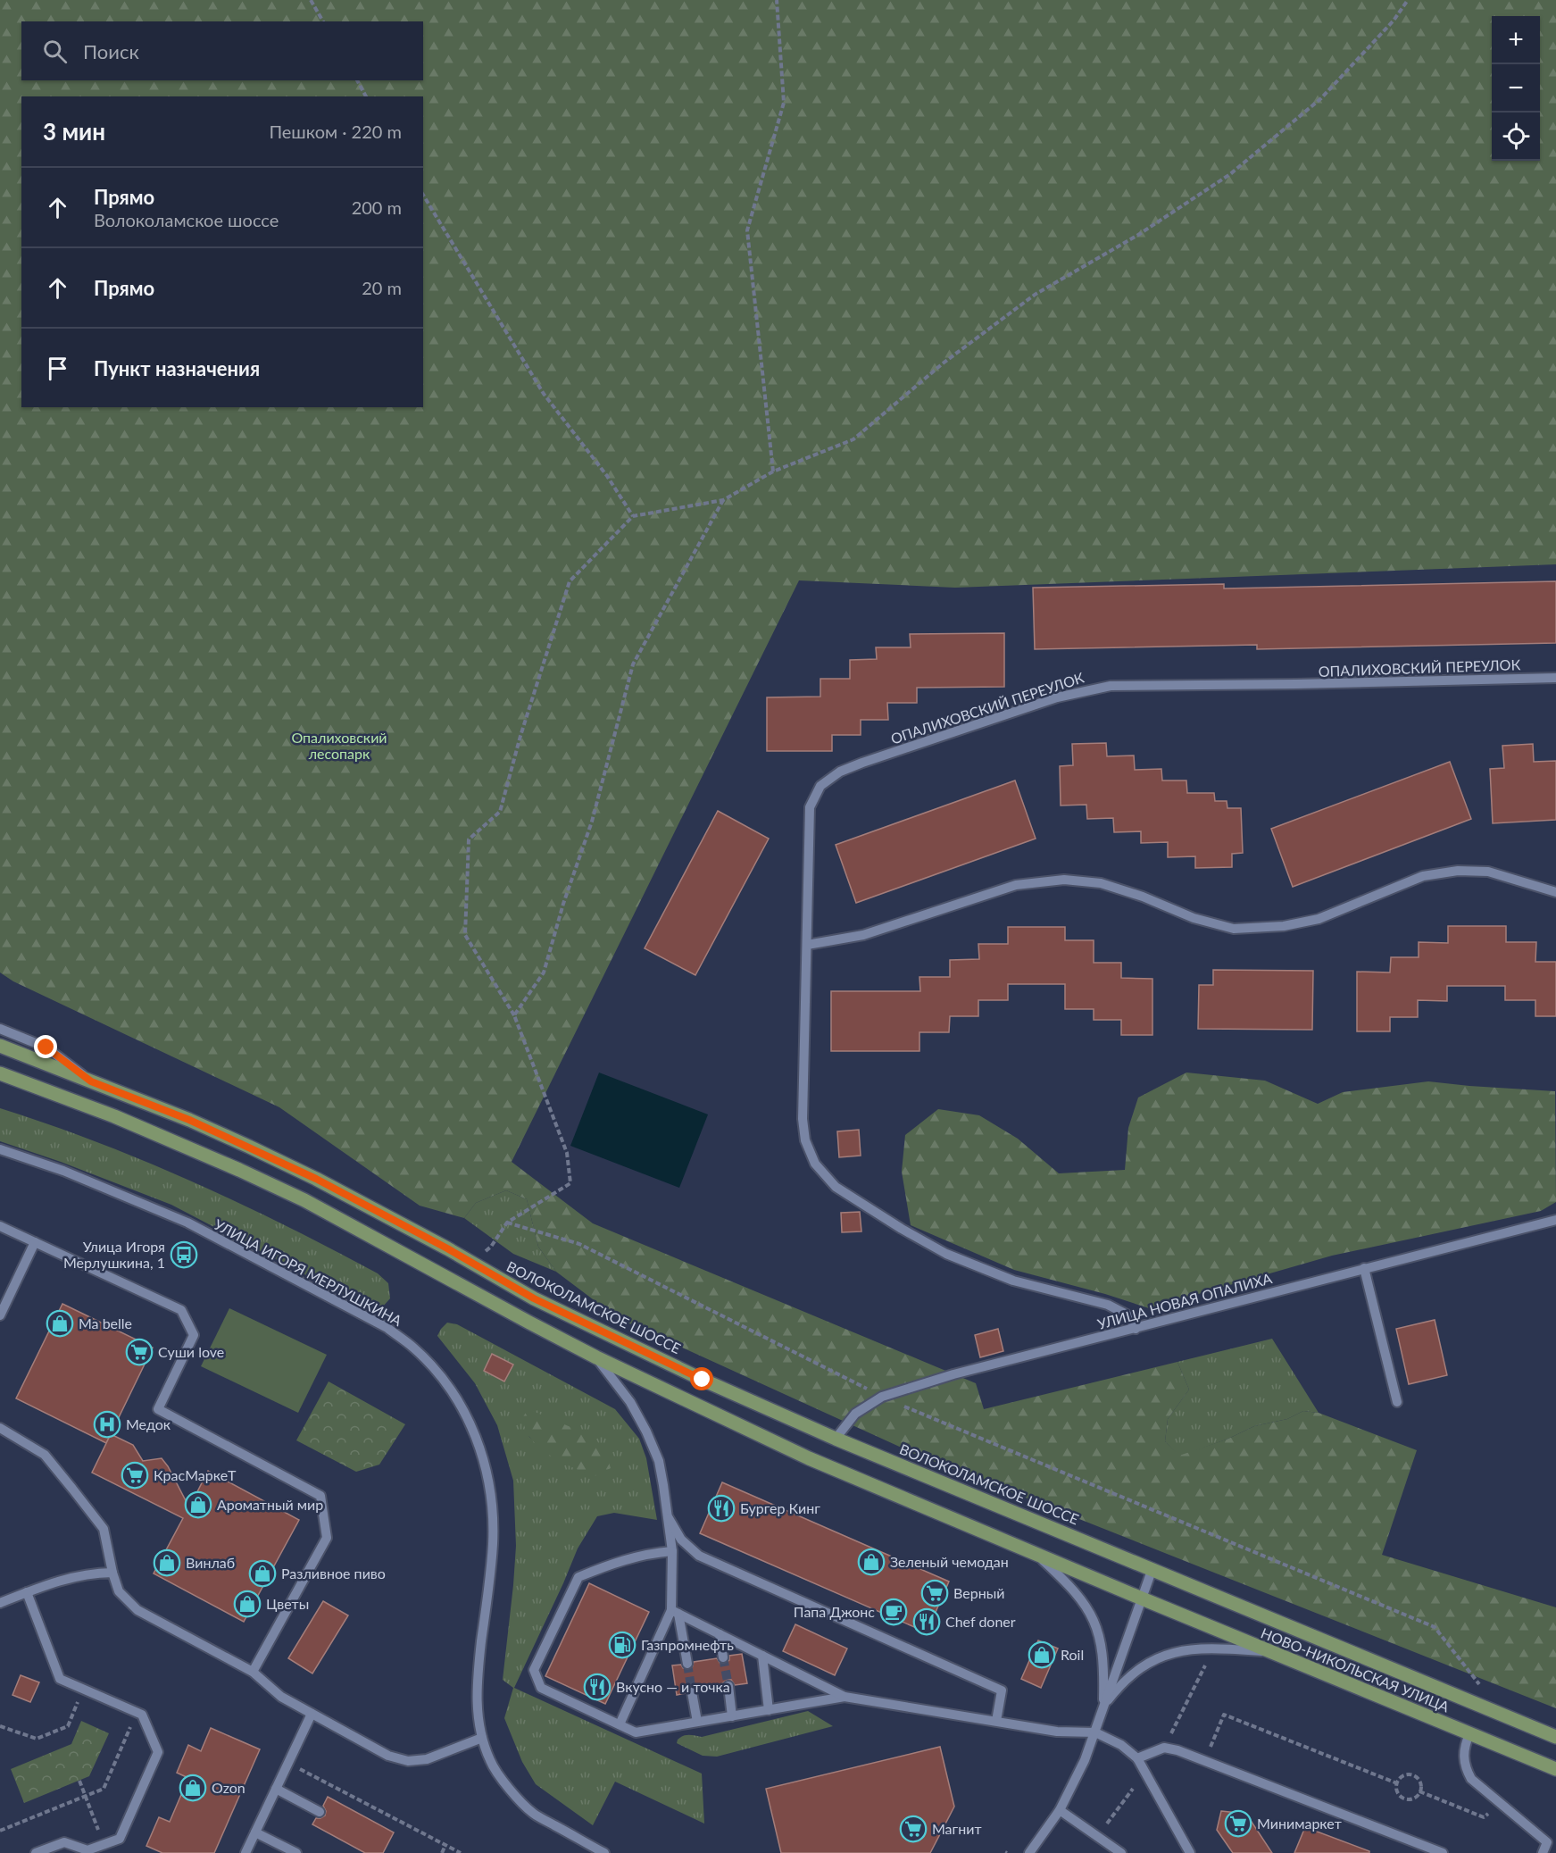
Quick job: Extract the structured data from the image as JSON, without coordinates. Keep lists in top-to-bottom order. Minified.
{"streets":{"main road":["ВОЛОКОЛАМСКОЕ ШОССЕ","НОВО-НИКОЛЬСКАЯ УЛИЦА"],"street":["ОПАЛИХОВСКИЙ ПЕРЕУЛОК","УЛИЦА ИГОРЯ МЕРЛУШКИНА","УЛИЦА НОВАЯ ОПАЛИХА"]},"crossings":[["ОПАЛИХОВСКИЙ ПЕРЕУЛОК","УЛИЦА НОВАЯ ОПАЛИХА"],["УЛИЦА НОВАЯ ОПАЛИХА","ВОЛОКОЛАМСКОЕ ШОССЕ"],["ВОЛОКОЛАМСКОЕ ШОССЕ","НОВО-НИКОЛЬСКАЯ УЛИЦА"]],"parks":["Опалиховский лесопарк"],"places":{"bus stop":["Улица Игоря Мерлушкина, 1"],"shop":["Ma belle","Ароматный мир","Зеленый чемодан","Винлаб","Разливное пиво","Цветы","Roil","Ozon"],"supermarket":["Суши love","КрасМаркеТ","Верный","Минимаркет","Магнит"],"hospital":["Медок"],"restaurant":["Бургер Кинг","Chef doner","Вкусно — и точка"],"cafe":["Папа Джонс"],"fuel station":["Газпромнефть"]},"page":{"map_buttons":["+","−"],"search":"Поиск","heading":["3 мин","Пешком · 220 m"],"list":[["Прямо","Волоколамское шоссе","200 m"],["Прямо","20 m"],"Пункт назначения"]}}
